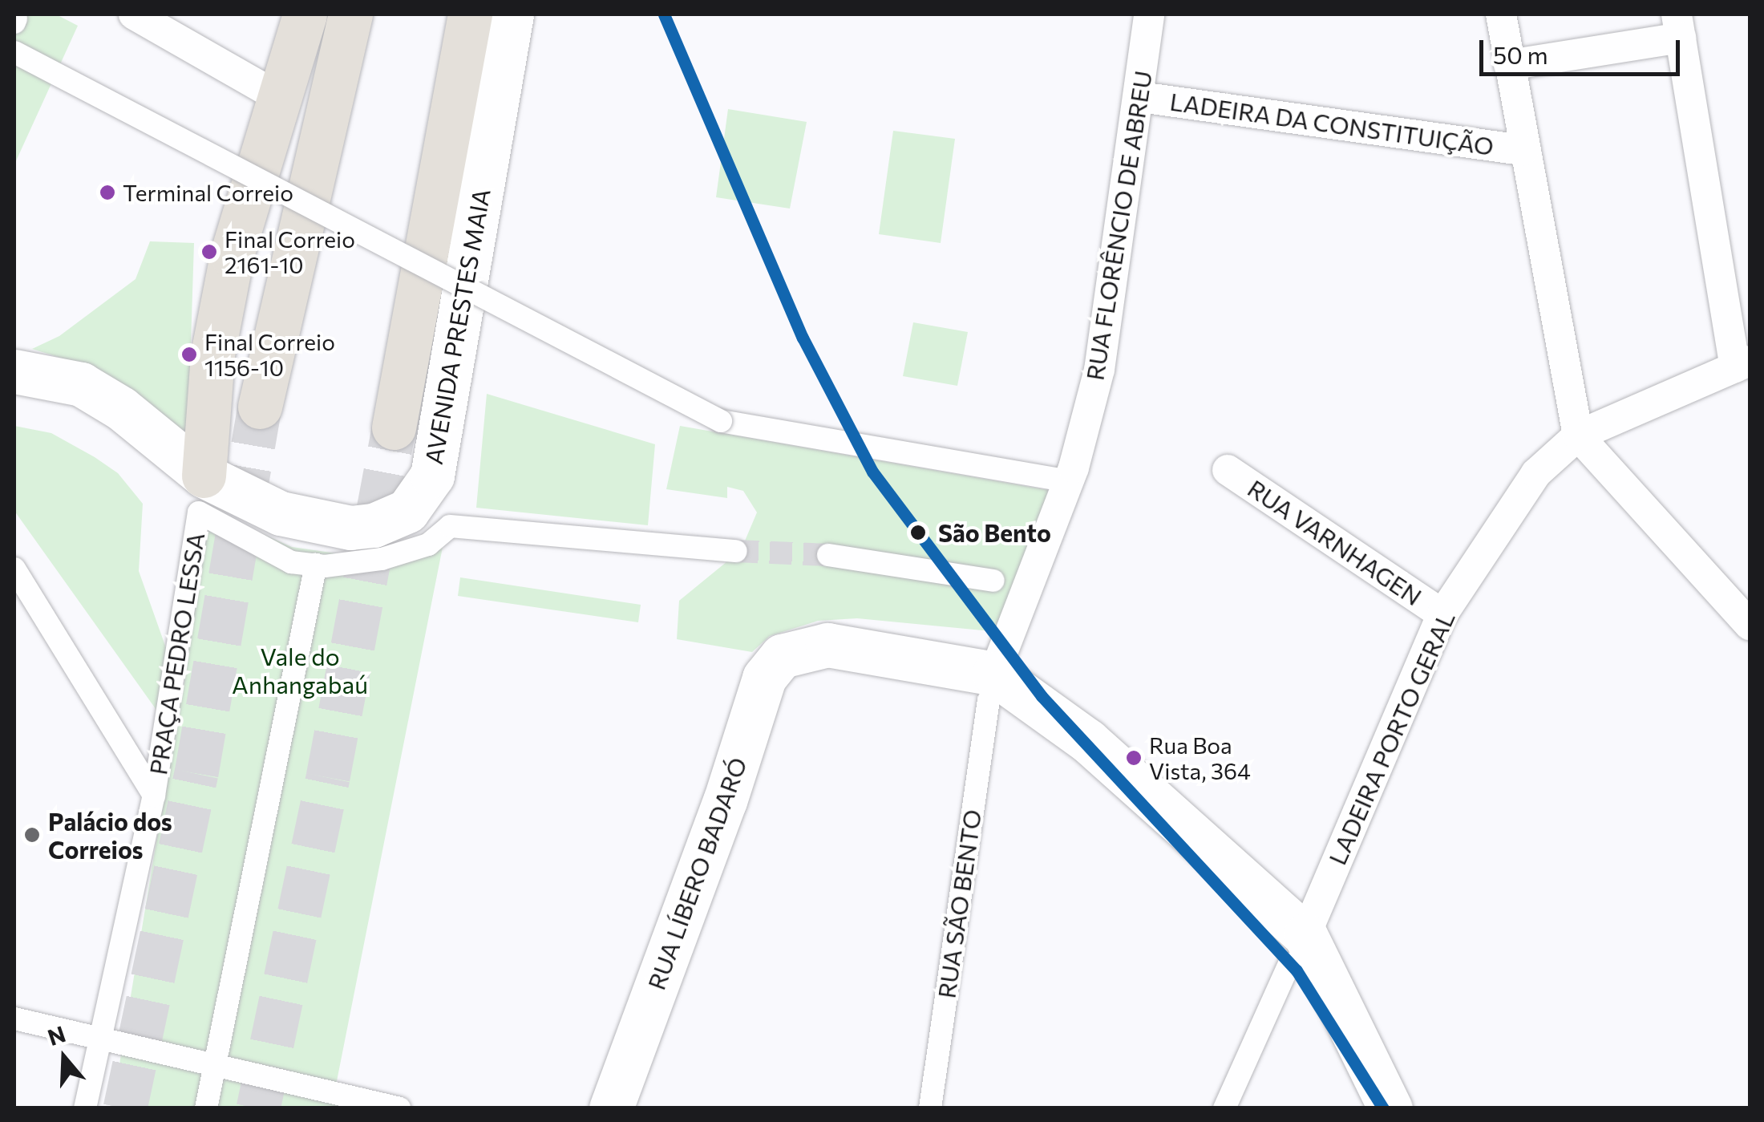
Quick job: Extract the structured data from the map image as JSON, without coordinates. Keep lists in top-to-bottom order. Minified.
{"streets":{"highway":["AVENIDA PRESTES MAIA"],"main road":["RUA LÍBERO BADARÓ"],"street":["LADEIRA DA CONSTITUIÇÃO","RUA FLORÊNCIO DE ABREU","RUA VARNHAGEN","PRAÇA PEDRO LESSA","LADEIRA PORTO GERAL","RUA SÃO BENTO"]},"crossings":[["LADEIRA DA CONSTITUIÇÃO","RUA FLORÊNCIO DE ABREU"],["RUA FLORÊNCIO DE ABREU","RUA LÍBERO BADARÓ"],["RUA FLORÊNCIO DE ABREU","RUA SÃO BENTO"],["AVENIDA PRESTES MAIA","PRAÇA PEDRO LESSA"],["RUA VARNHAGEN","LADEIRA PORTO GERAL"],["RUA LÍBERO BADARÓ","RUA SÃO BENTO"]],"parks":["Vale do Anhangabaú"],"places":["Terminal Correio","Final Correio 2161-10","Final Correio 1156-10","São Bento","Rua Boa Vista, 364","Palácio dos Correios"],"scale_bar":"50 m","north":"top"}
